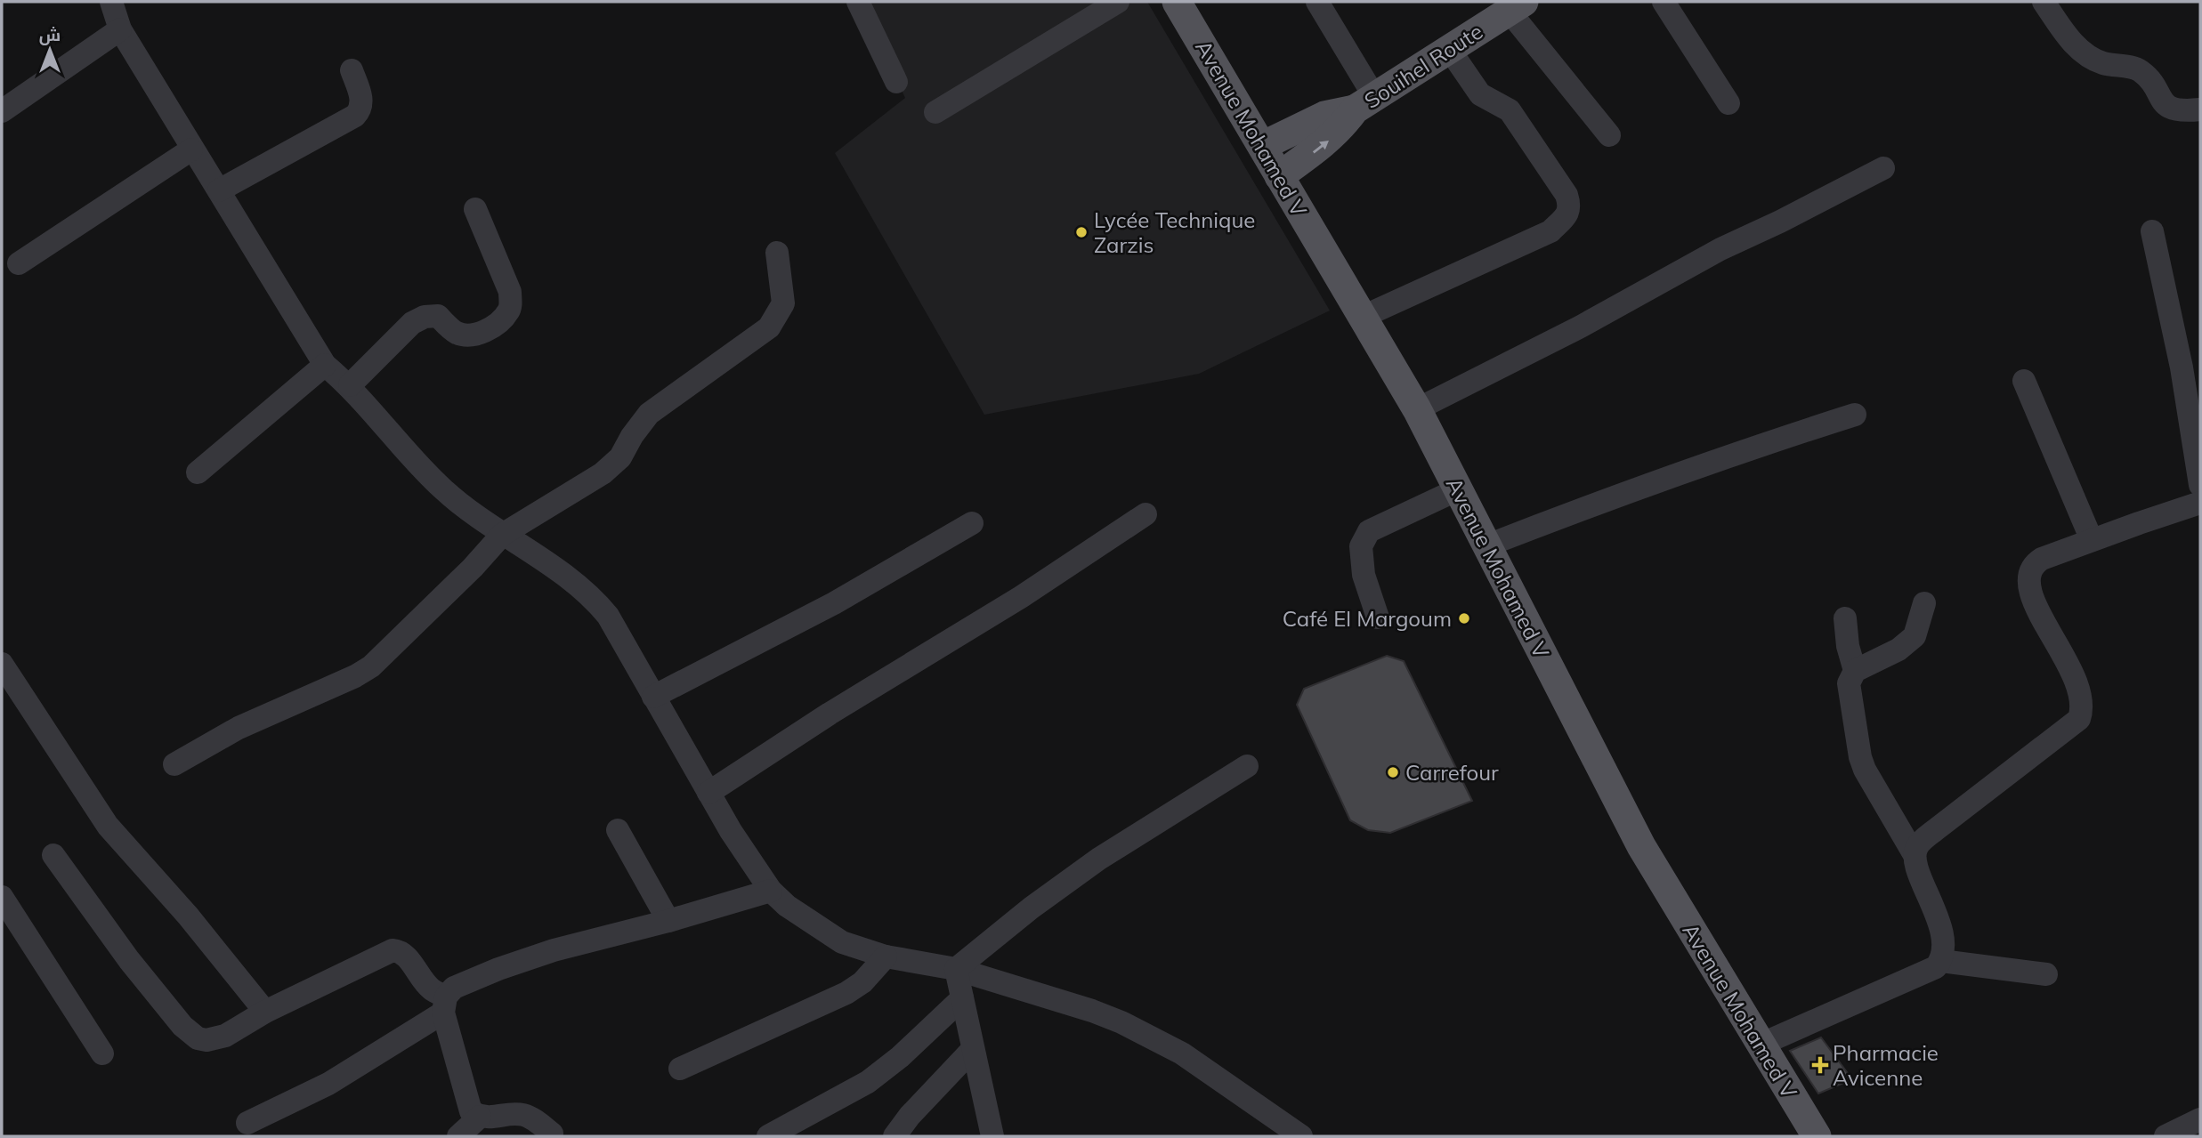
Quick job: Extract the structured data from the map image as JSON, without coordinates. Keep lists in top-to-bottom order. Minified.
{"streets":{"main road":["Souihel Route","Avenue Mohamed V"]},"places":{"other":["Lycée Technique Zarzis","Café El Margoum","Carrefour"],"health":["Pharmacie Avicenne"]},"north":"top"}
